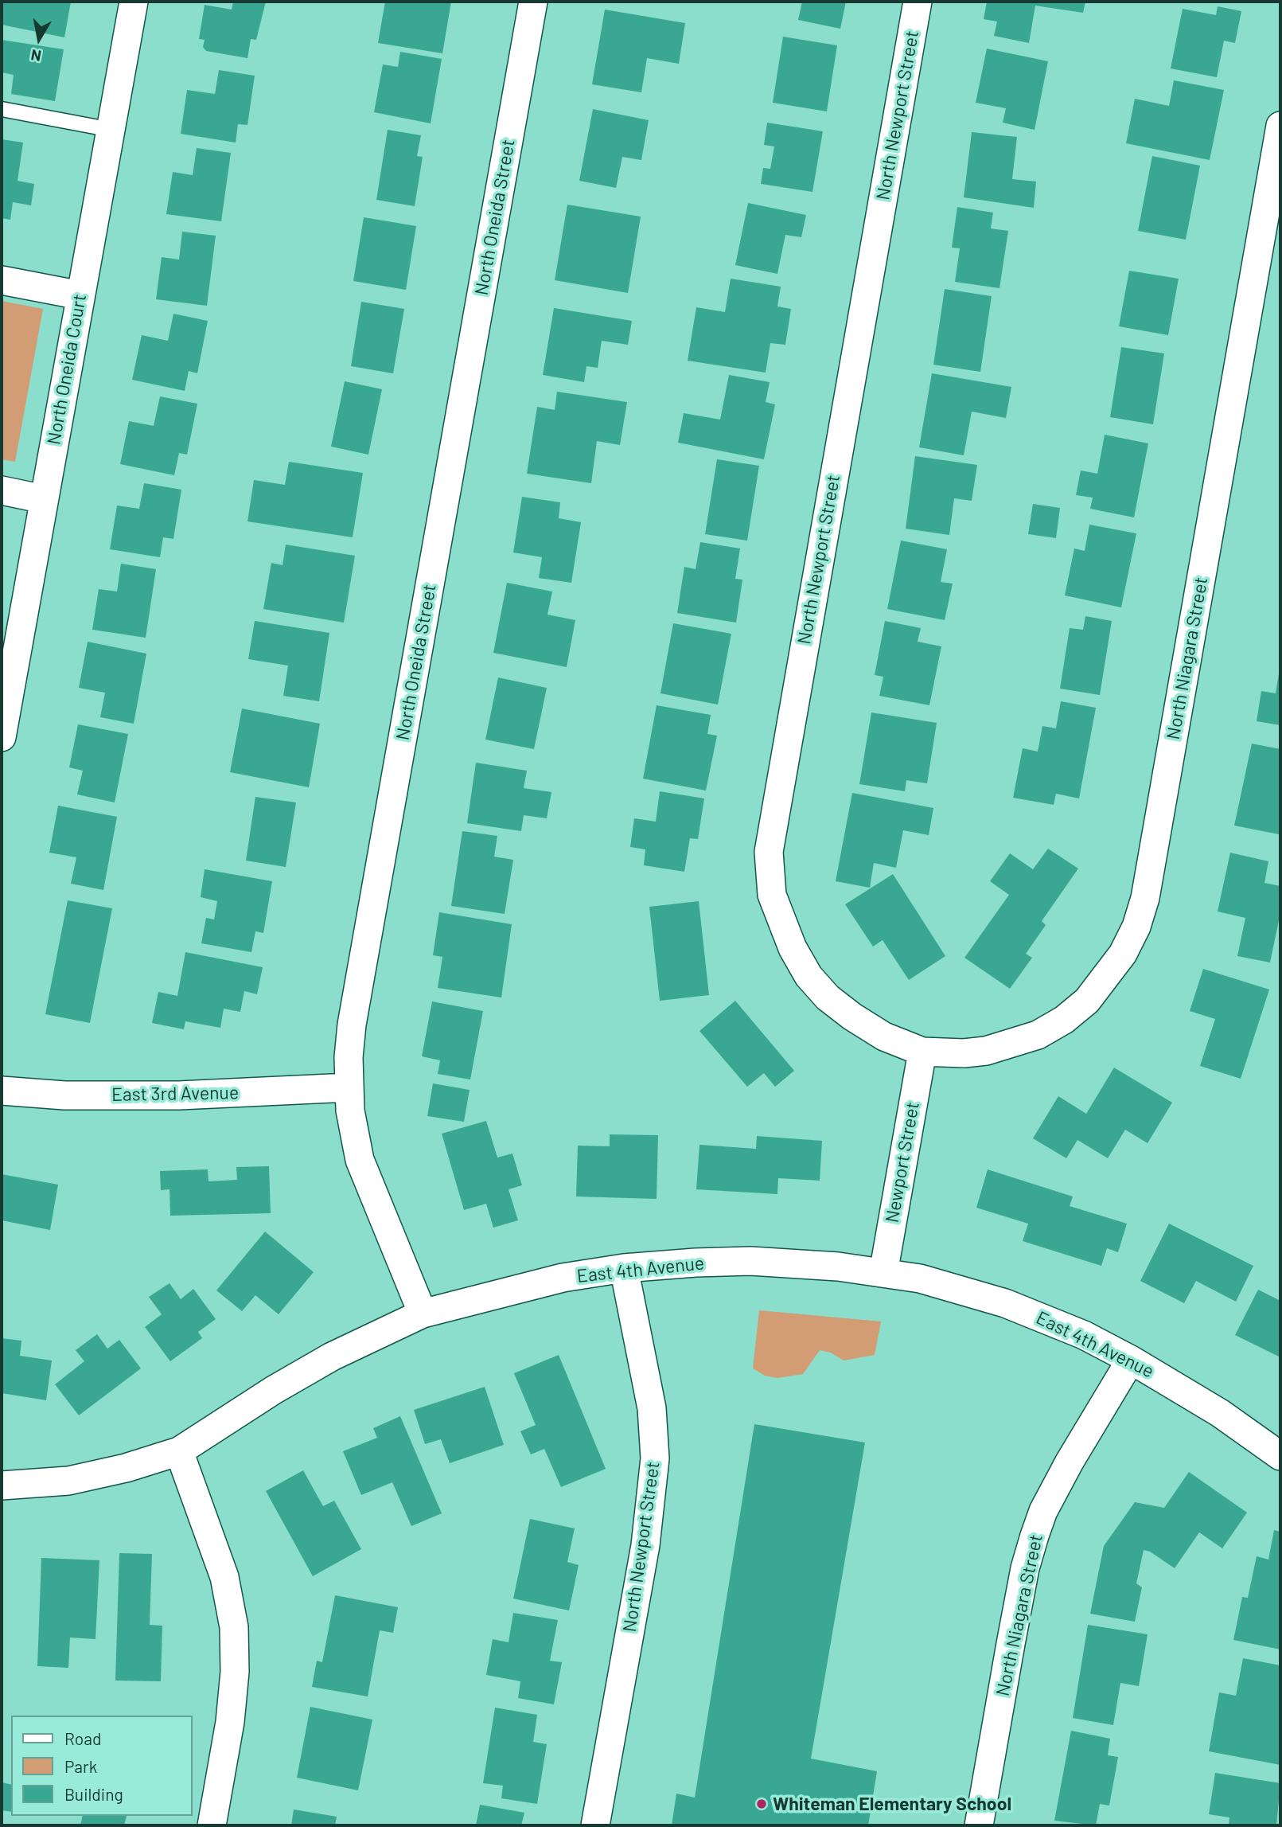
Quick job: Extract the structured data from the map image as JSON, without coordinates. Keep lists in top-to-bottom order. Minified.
{"streets":{"street":["North Newport Street","North Oneida Street","North Oneida Court","North Niagara Street","East 3rd Avenue","Newport Street","East 4th Avenue"]},"crossings":[["North Newport Street","North Niagara Street"],["North Newport Street","Newport Street"],["North Newport Street","East 4th Avenue"],["North Oneida Street","East 3rd Avenue"],["North Oneida Street","East 4th Avenue"],["North Niagara Street","Newport Street"],["North Niagara Street","East 4th Avenue"],["Newport Street","East 4th Avenue"]],"places":["Whiteman Elementary School"],"legend":["Road","Park","Building"],"north":"bottom"}
